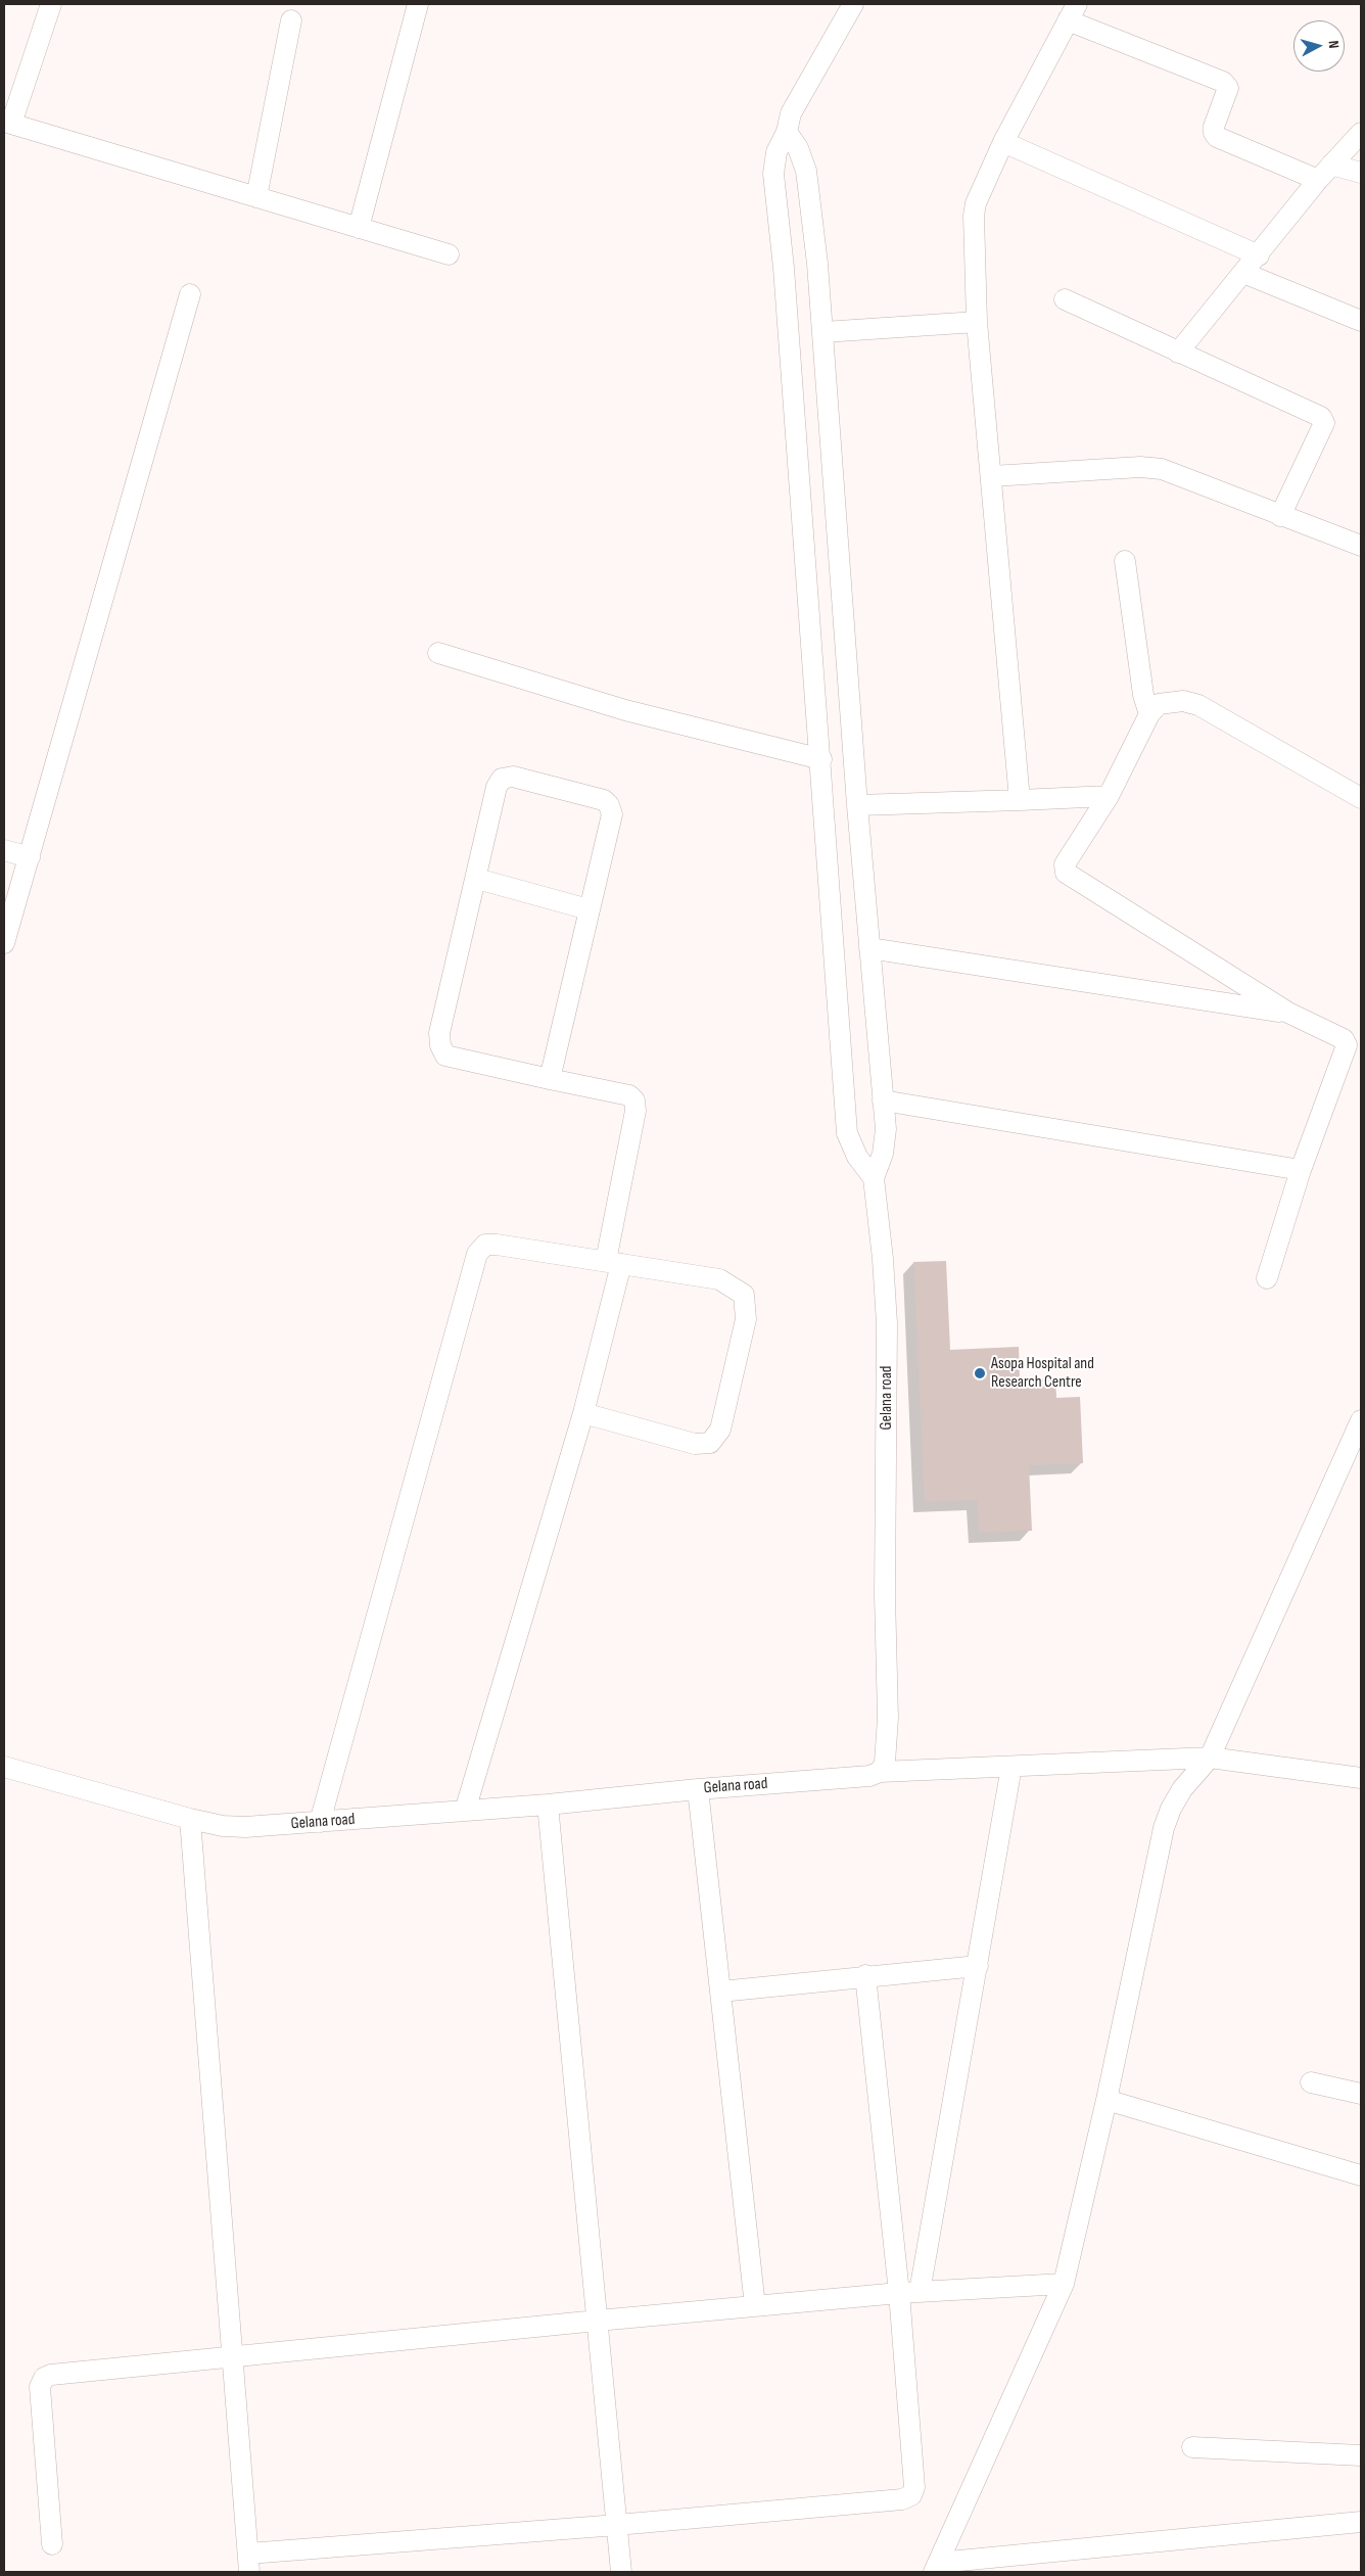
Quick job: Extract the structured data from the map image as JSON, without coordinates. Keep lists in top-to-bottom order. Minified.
{"streets":{"street":["Gelana road"]},"places":["Asopa Hospital and Research Centre"],"north":"right"}
